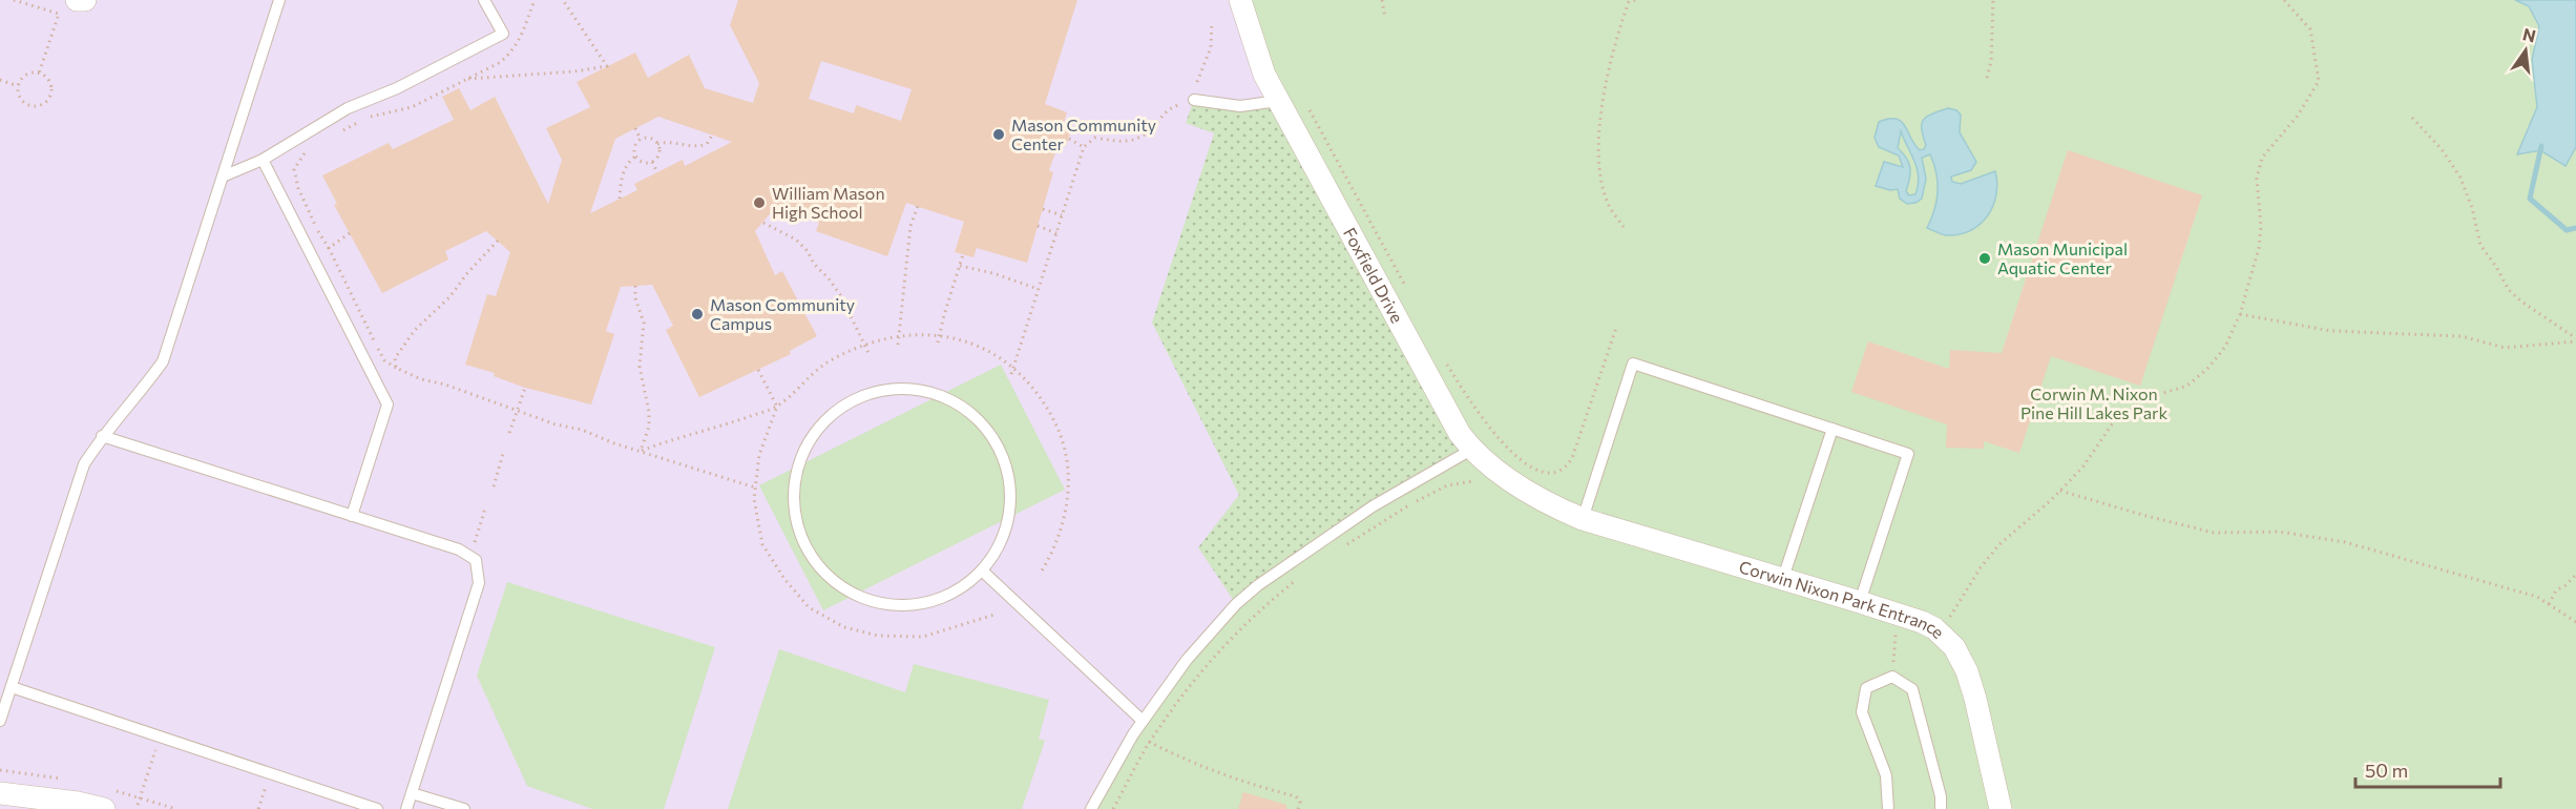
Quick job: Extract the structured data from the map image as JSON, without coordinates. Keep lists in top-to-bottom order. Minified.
{"streets":{"street":["Foxfield Drive","Corwin Nixon Park Entrance"]},"crossings":[["Foxfield Drive","Corwin Nixon Park Entrance"]],"parks":["Corwin M. Nixon Pine Hill Lakes Park"],"places":["Mason Community Center","William Mason High School","Mason Municipal Aquatic Center","Mason Community Campus"],"scale_bar":"50 m","north":"top"}
